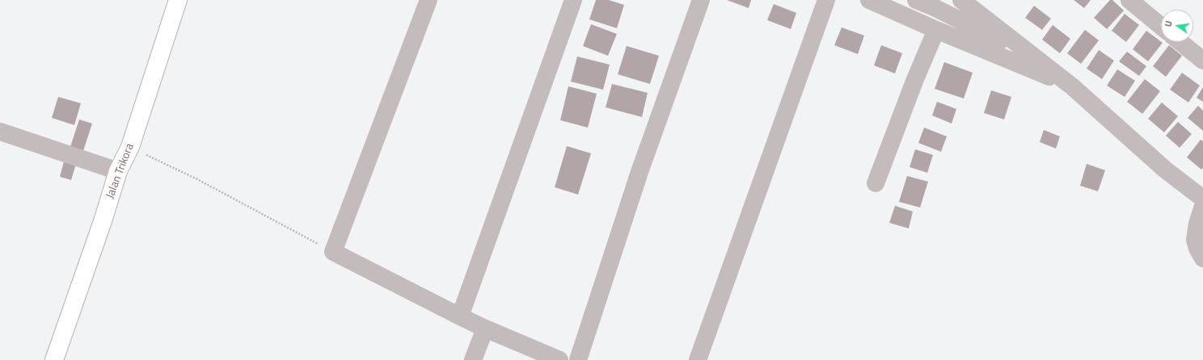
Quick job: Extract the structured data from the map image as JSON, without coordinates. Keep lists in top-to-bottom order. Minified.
{"streets":{"main road":["Jalan Trikora"]},"north":"left"}
